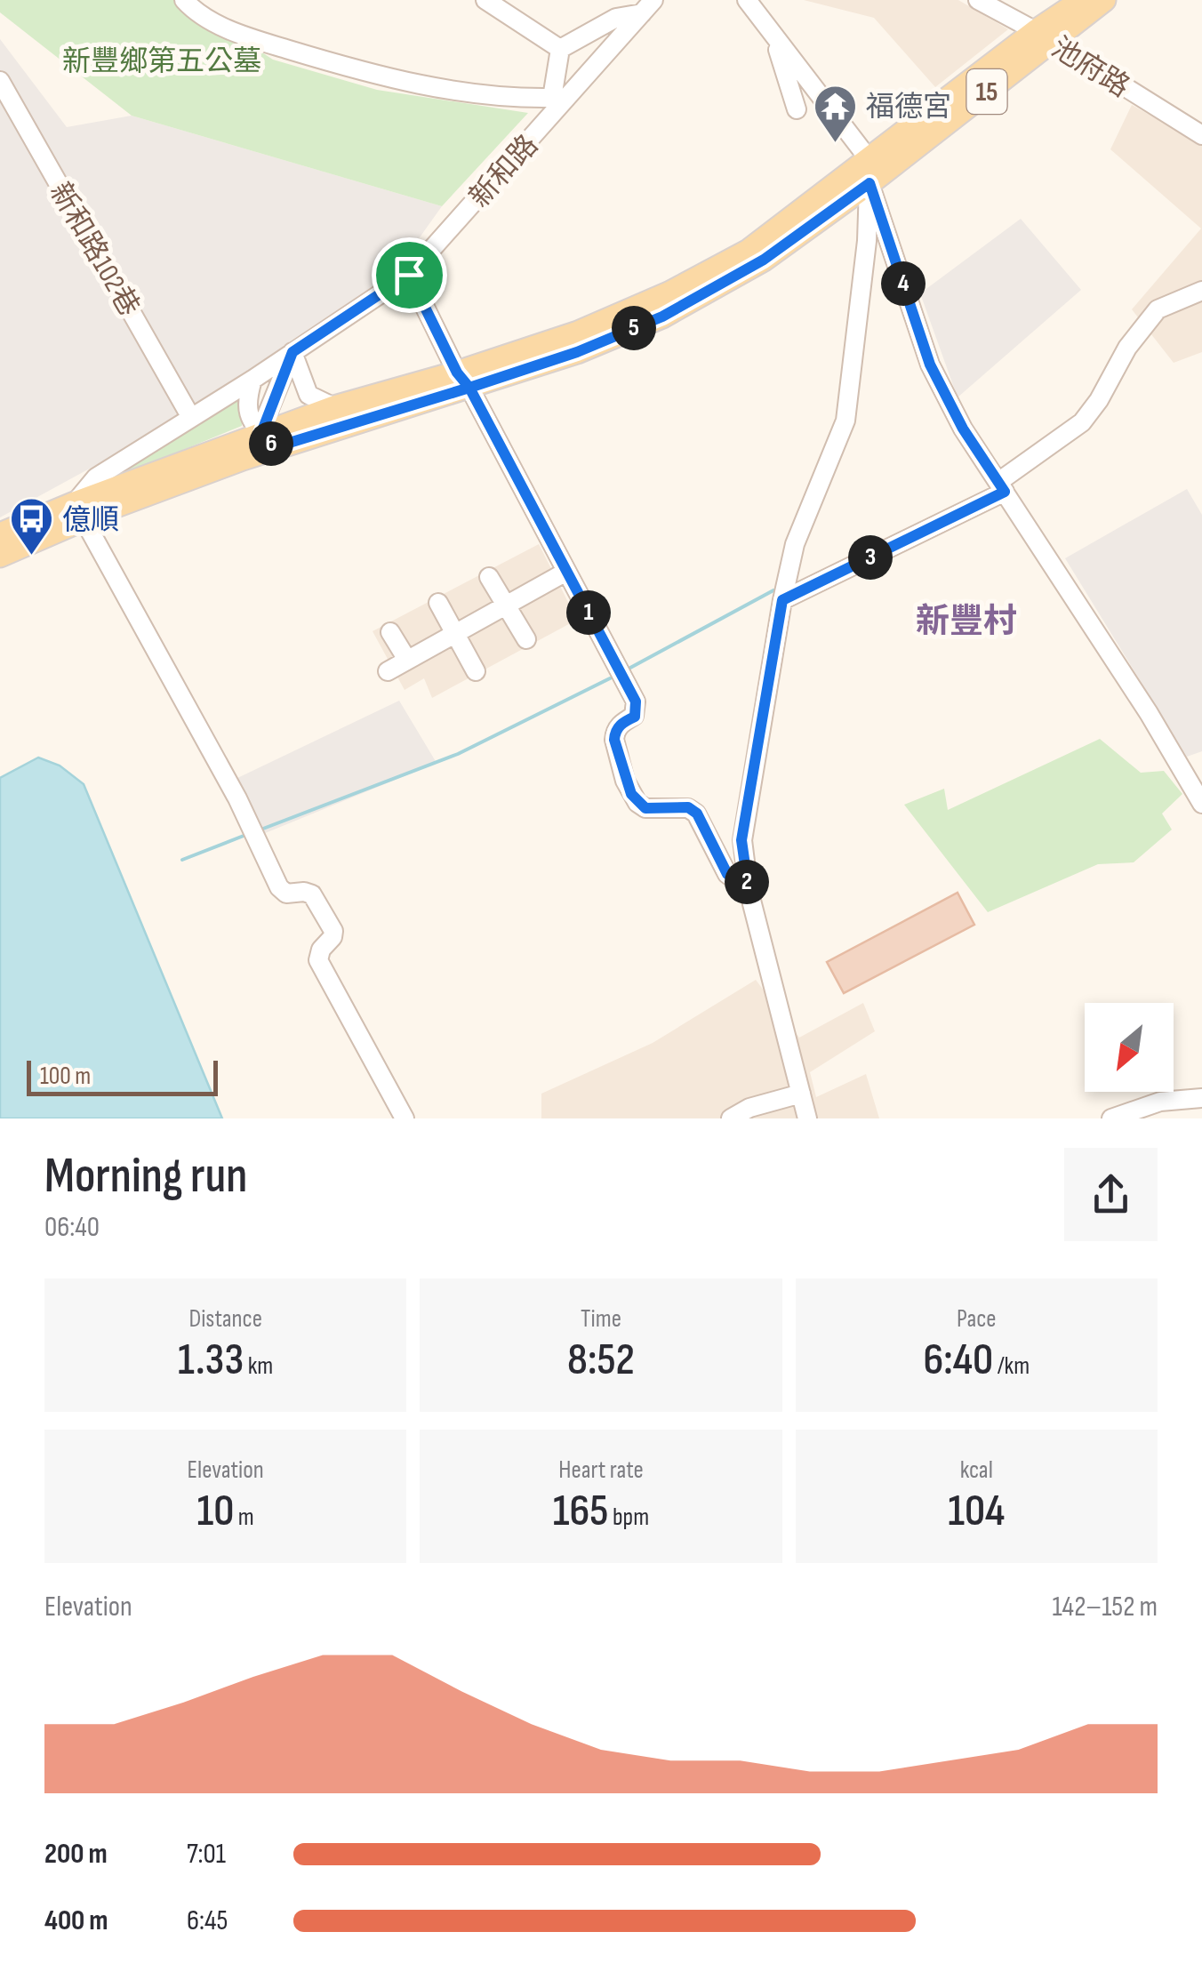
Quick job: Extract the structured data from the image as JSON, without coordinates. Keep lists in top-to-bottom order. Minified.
{"streets":{"main road":["15","新和路"],"street":["池府路","新和路102巷"]},"crossings":[["池府路","15"],["15","新和路"],["新和路","新和路102巷"]],"districts":["新豐村"],"parks":["新豐鄉第五公墓"],"places":{"temple":["福德宮"],"bus stop":["億順"]},"scale_bar":"100 m","north":"bottom left","page":{"pins":["4","5","6","3","1","2"],"scale":"100 m","heading":["Morning run","06:40"],"stats":[["Distance","1.33 km"],["Time","8:52"],["Pace","6:40 /km"],["Elevation","10 m"],["Heart rate","165 bpm"],["kcal","104"]],"chart":["Elevation","142–152 m"],"list":[{"name":"200 m","note":"7:01"},{"name":"400 m","note":"6:45"}]}}
